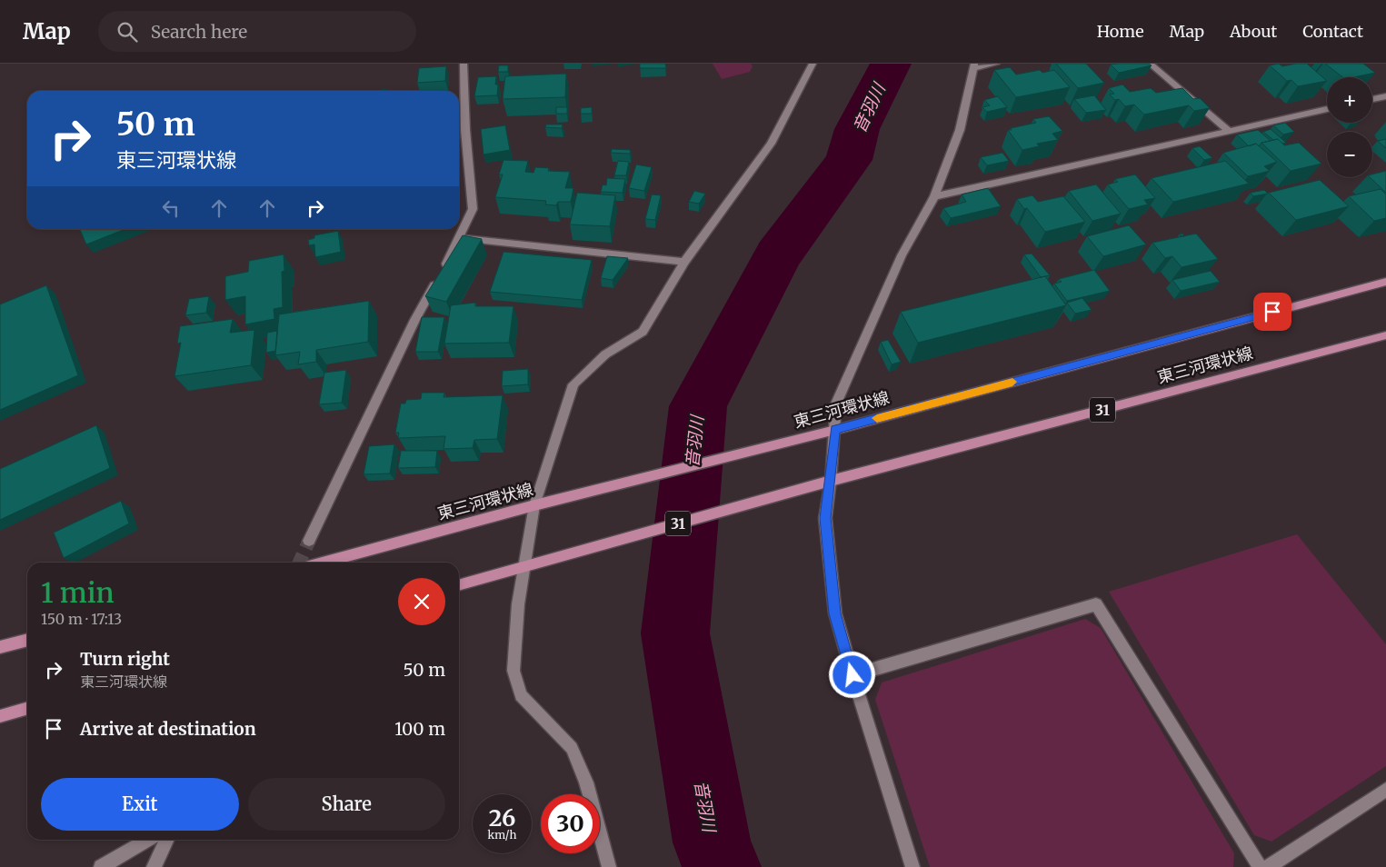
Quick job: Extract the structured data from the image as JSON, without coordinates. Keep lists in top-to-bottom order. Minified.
{"streets":{"main road":["東三河環状線","31"]},"water":["音羽川"],"page":{"header":"Map","search":"Search here","nav":["Home","Map","About","Contact"],"map_buttons":["+","−"],"turn":["50 m","東三河環状線"],"heading":["1 min","150 m · 17:13"],"list":[{"name":"Turn right","note":"東三河環状線","value":"50 m"},{"name":"Arrive at destination","value":"100 m"}],"buttons":["Exit","Share"],"speed":"26 km/h","limit":"30"}}
